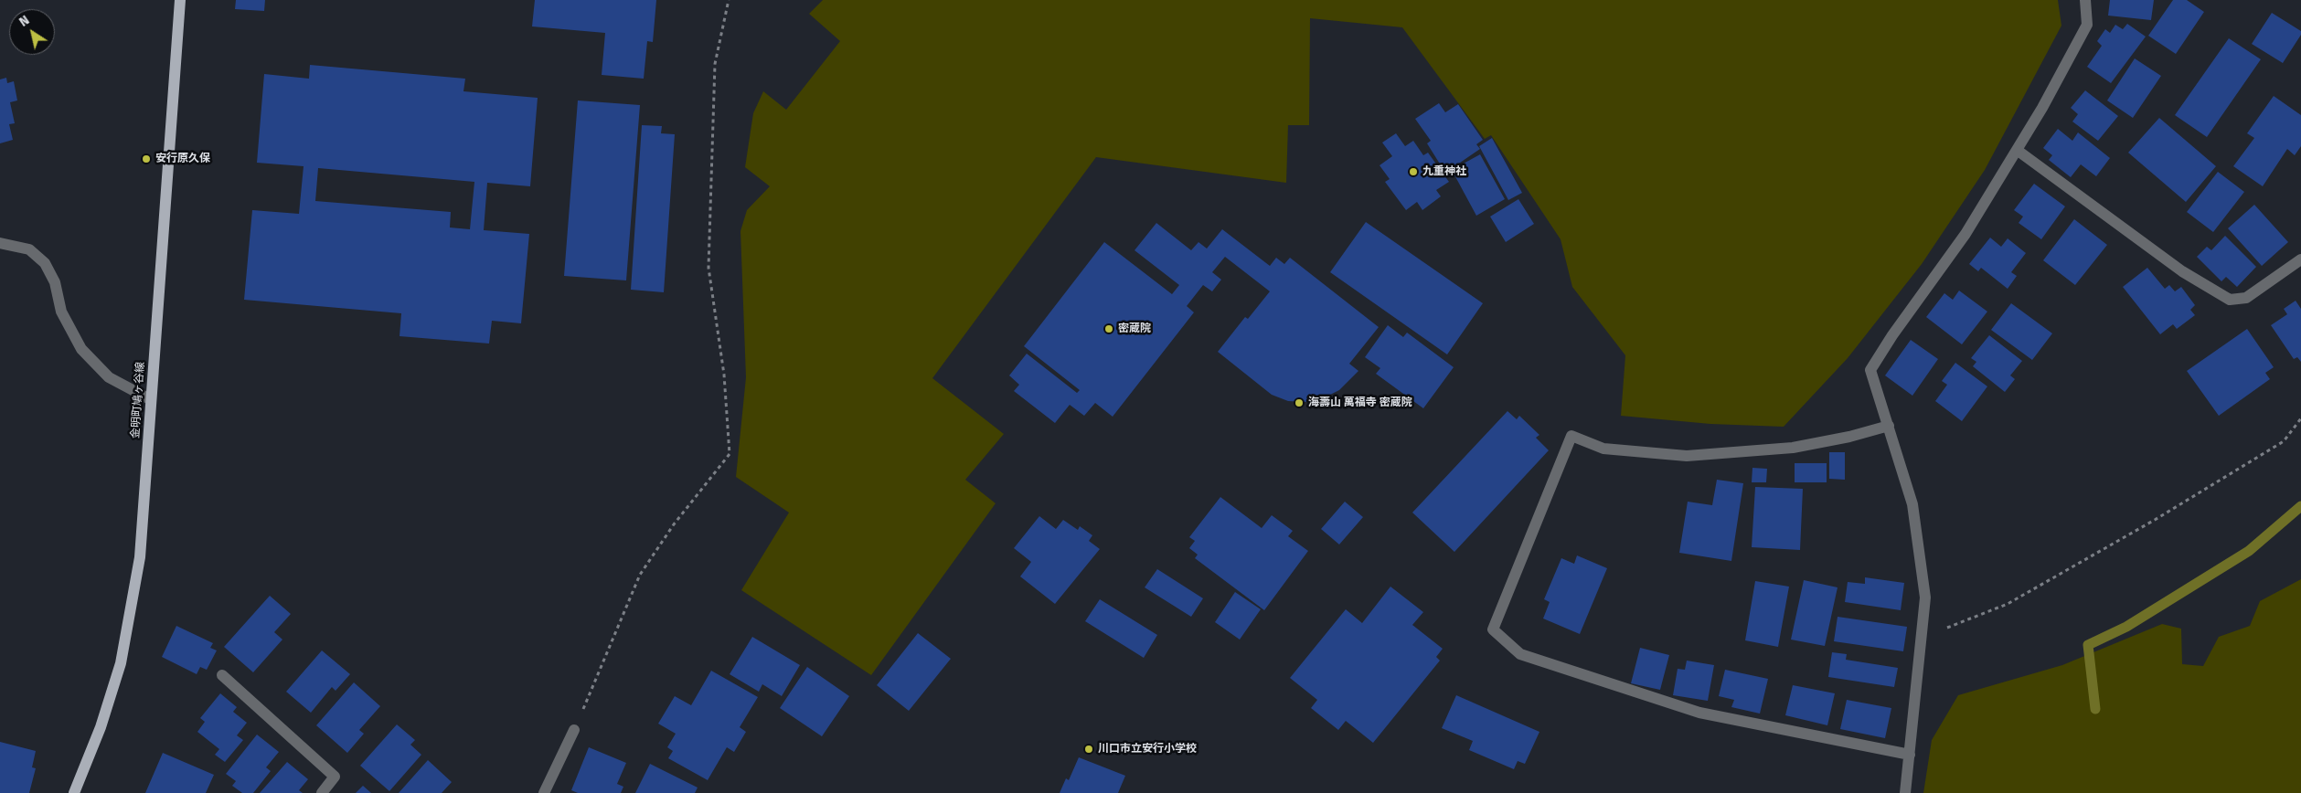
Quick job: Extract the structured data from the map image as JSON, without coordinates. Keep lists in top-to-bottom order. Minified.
{"streets":{"main road":["金明町鳩ヶ谷線"]},"places":["安行原久保","九重神社","密蔵院","海壽山 萬福寺 密蔵院","川口市立安行小学校"],"north":"top left"}
